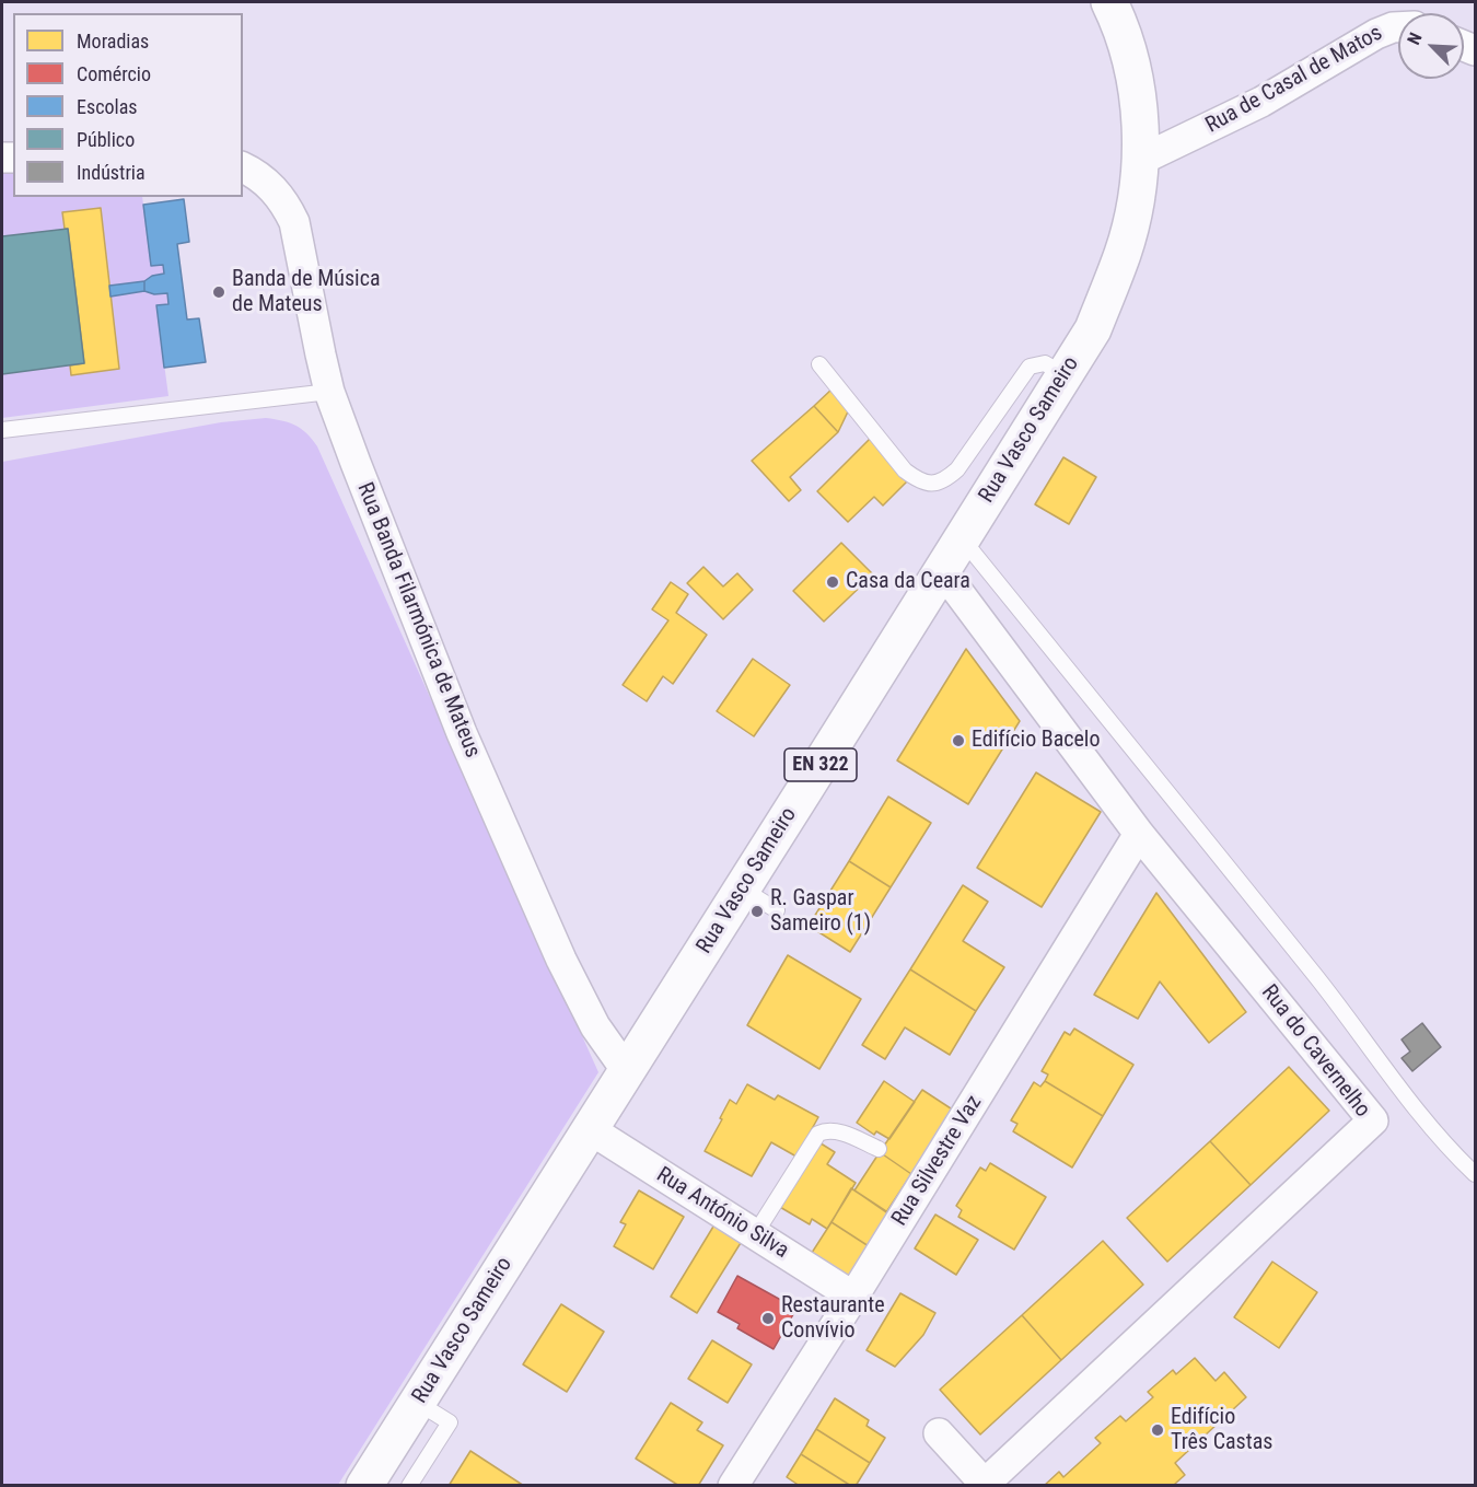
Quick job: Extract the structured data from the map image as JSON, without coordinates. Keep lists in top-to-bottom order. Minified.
{"streets":{"main road":["Rua Vasco Sameiro","EN 322"],"street":["Rua de Casal de Matos","Rua Banda Filarmónica de Mateus","Rua do Cavernelho","Rua Silvestre Vaz","Rua António Silva"]},"crossings":[["Rua de Casal de Matos","Rua Vasco Sameiro"],["Rua Vasco Sameiro","Rua Banda Filarmónica de Mateus"],["Rua Vasco Sameiro","Rua do Cavernelho"],["Rua Vasco Sameiro","Rua António Silva"],["Rua do Cavernelho","Rua Silvestre Vaz"],["Rua Silvestre Vaz","Rua António Silva"]],"places":["Banda de Música de Mateus","Casa da Ceara","Edifício Bacelo","R. Gaspar Sameiro (1)","Restaurante Convívio","Edifício Três Castas"],"legend":["Moradias","Comércio","Escolas","Público","Indústria"],"north":"top left"}
